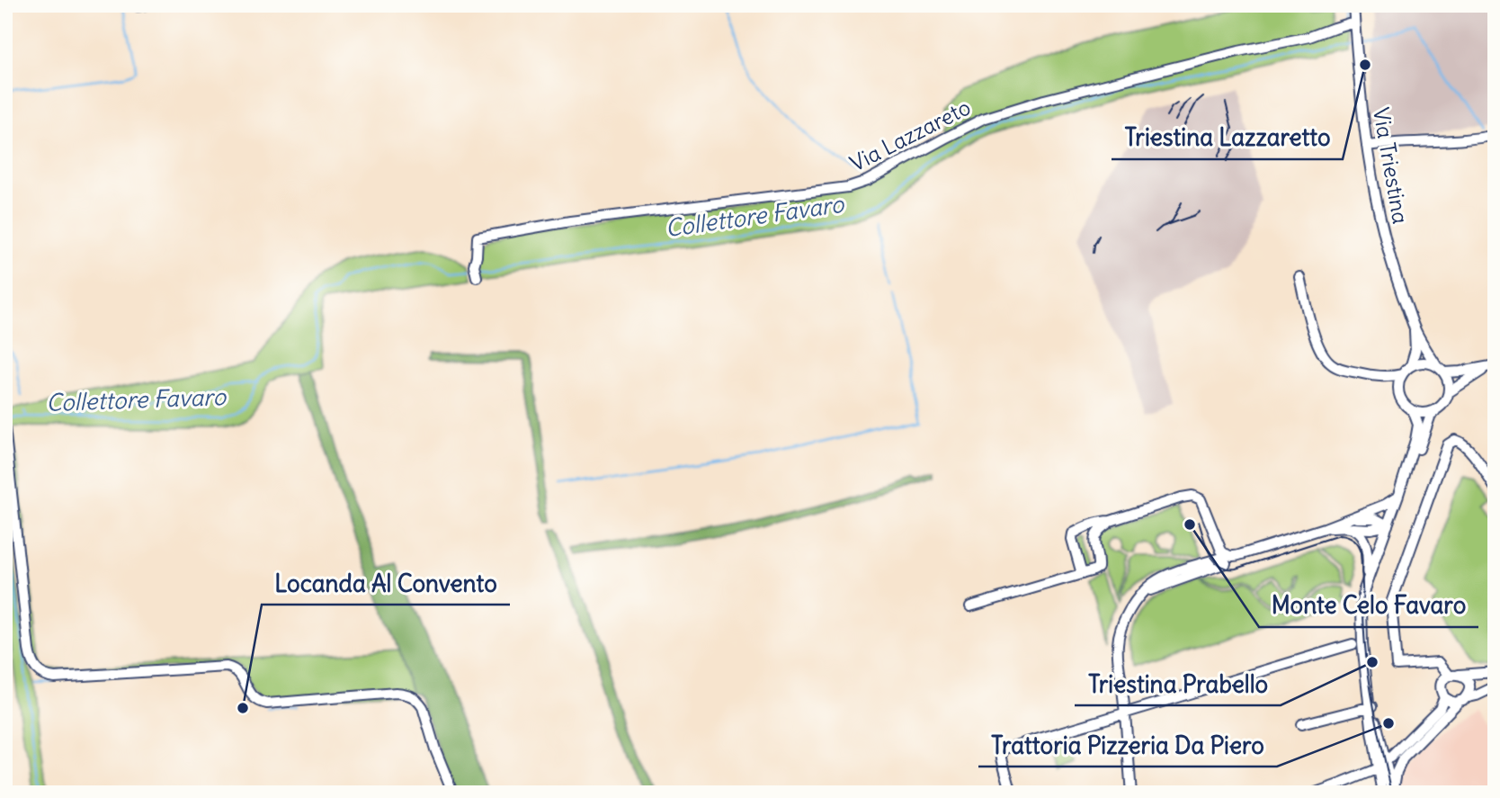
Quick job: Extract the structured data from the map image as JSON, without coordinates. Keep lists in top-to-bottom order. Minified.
{"streets":{"street":["Via Lazzareto","Via Triestina"]},"crossings":[["Via Lazzareto","Via Triestina"]],"water":["Collettore Favaro"],"places":["Triestina Lazzaretto","Monte Celo Favaro","Triestina Prabello","Locanda Al Convento","Trattoria Pizzeria Da Piero"]}
